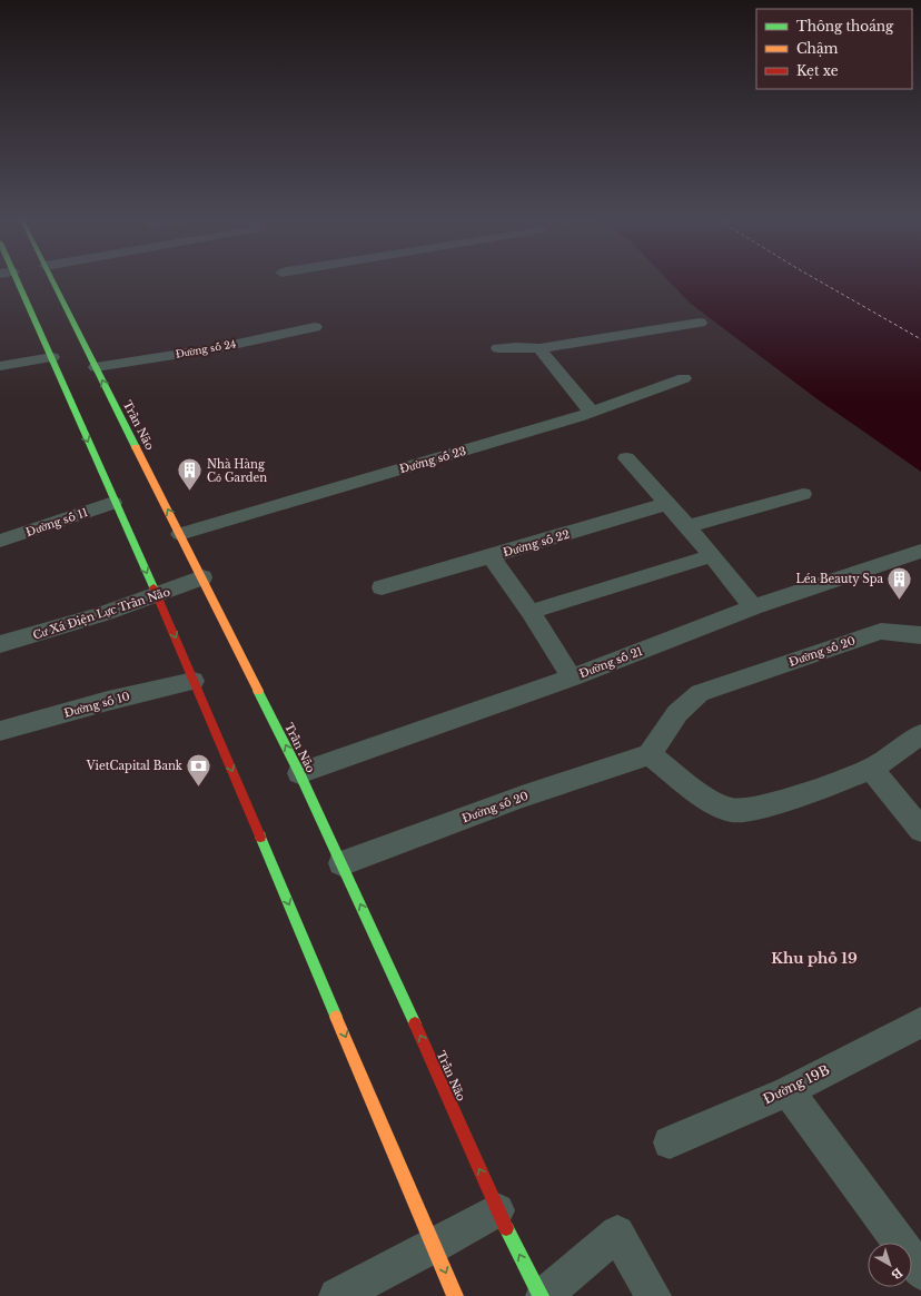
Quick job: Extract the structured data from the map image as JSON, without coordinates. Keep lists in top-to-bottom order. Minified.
{"streets":{"main road":["Trần Não"],"street":["Đường số 24","Đường số 23","Đường số 11","Đường số 22","Cư Xá Điện Lực Trần Não","Đường số 20","Đường số 21","Đường số 10","Đường 19B"]},"crossings":[["Đường số 24","Trần Não"],["Trần Não","Đường số 23"],["Trần Não","Cư Xá Điện Lực Trần Não"],["Trần Não","Đường số 20"],["Trần Não","Đường số 21"],["Đường số 22","Đường số 21"]],"districts":["Khu phố 19"],"places":{"building":["Nhà Hàng Cỏ Garden","Léa Beauty Spa"],"bank":["VietCapital Bank"]},"legend":["Thông thoáng","Chậm","Kẹt xe"],"north":"bottom right"}
